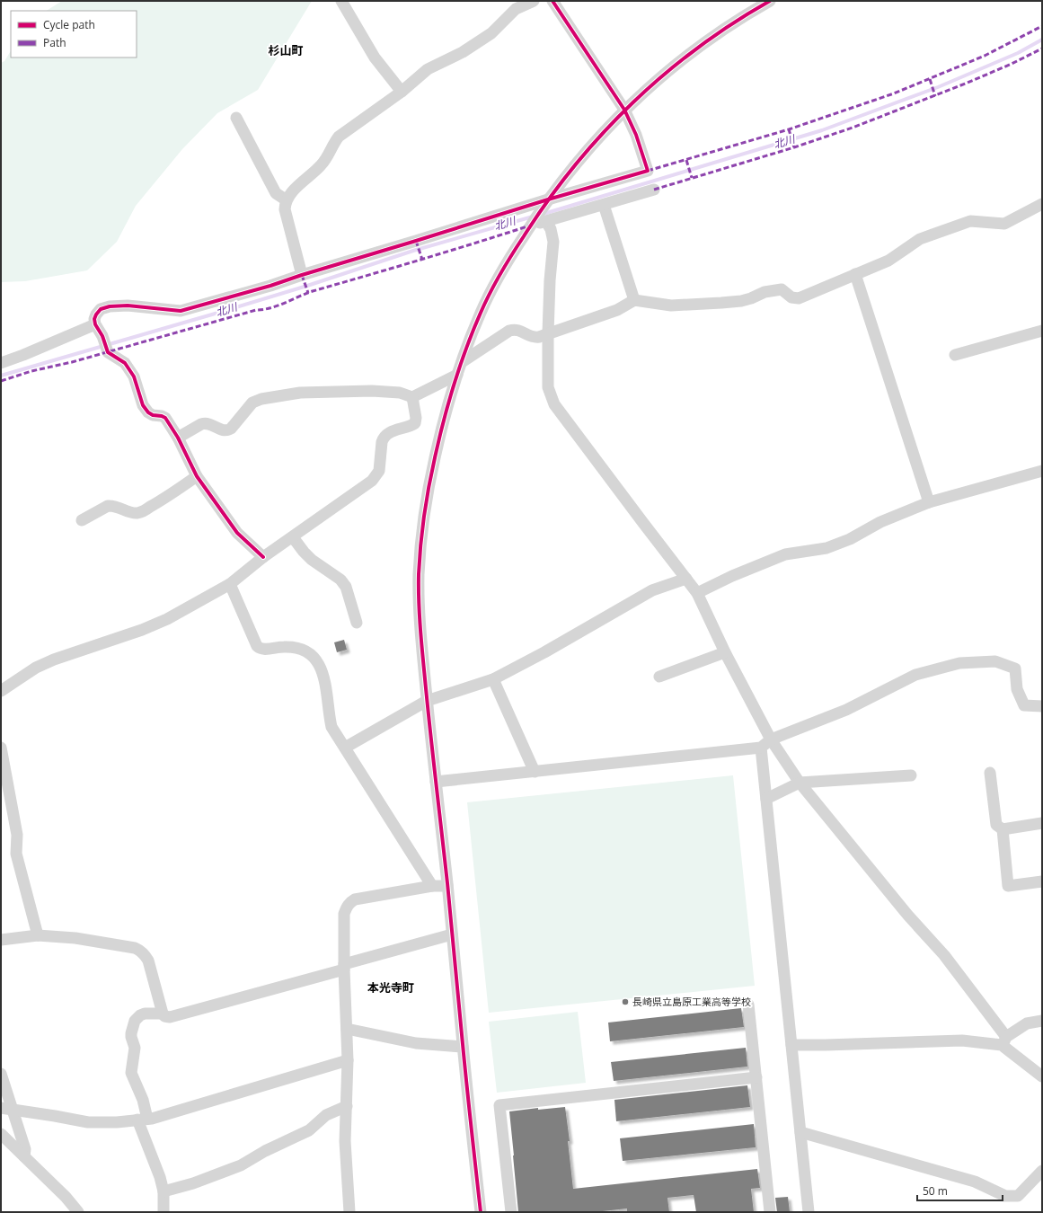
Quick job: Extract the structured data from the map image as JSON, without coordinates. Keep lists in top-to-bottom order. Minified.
{"districts":["杉山町","本光寺町"],"water":["北川"],"places":["長崎県立島原工業高等学校"],"legend":["Cycle path","Path"],"scale_bar":"50 m"}
